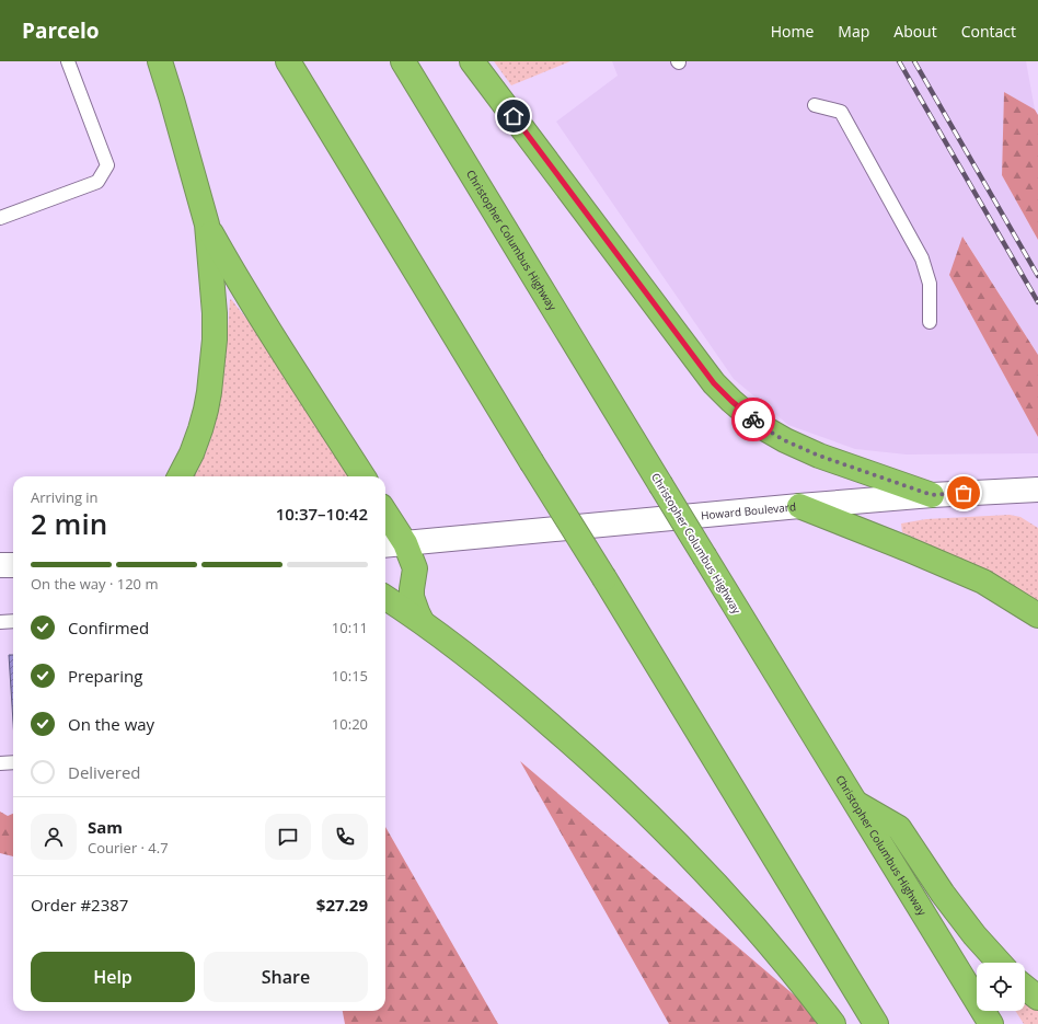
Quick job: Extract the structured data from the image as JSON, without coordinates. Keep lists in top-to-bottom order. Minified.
{"streets":{"highway":["Christopher Columbus Highway"],"main road":["Howard Boulevard"]},"page":{"header":"Parcelo","nav":["Home","Map","About","Contact"],"heading":["2 min","Arriving in","10:37–10:42"],"panel":["Sam","Courier · 4.7","Order #2387","$27.29"],"bar":"On the way · 120 m","list":[["Confirmed","10:11"],["Preparing","10:15"],["On the way","10:20"],"Delivered"],"buttons":["Help","Share"]}}
